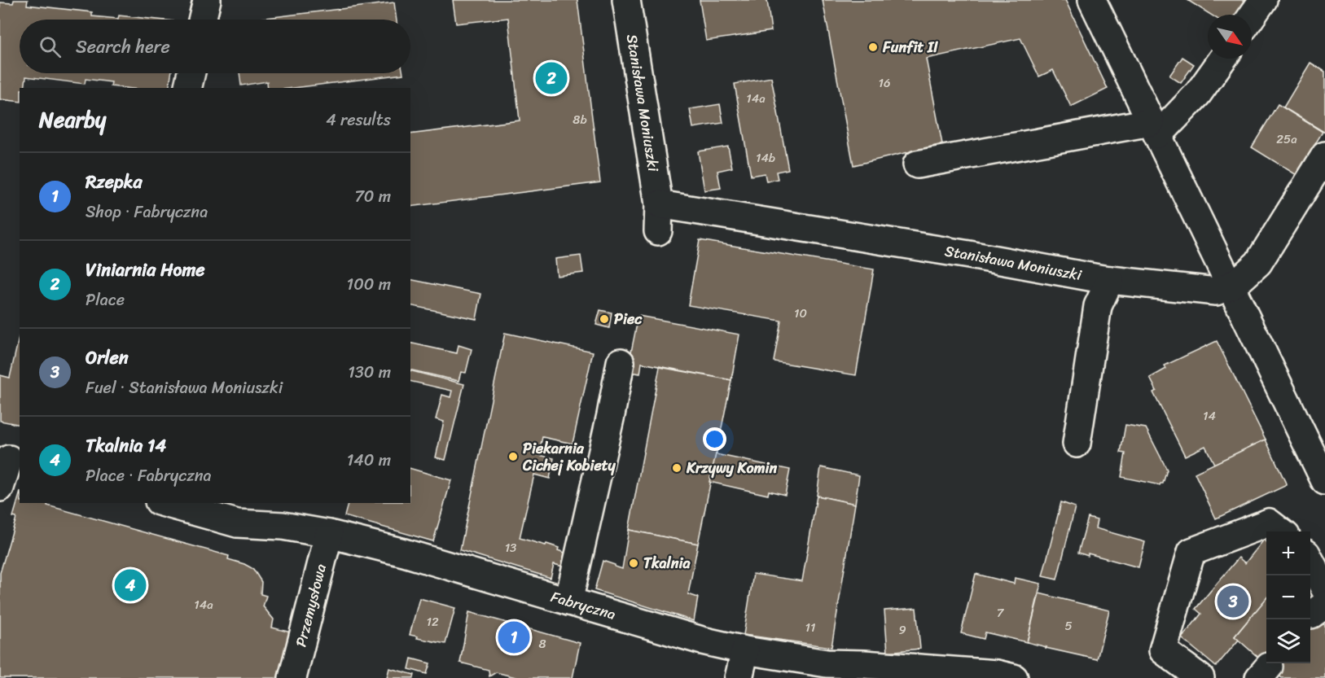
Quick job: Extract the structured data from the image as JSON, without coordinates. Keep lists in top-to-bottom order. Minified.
{"streets":{"street":["Stanisława Moniuszki","Fabryczna","Przemysłowa"]},"crossings":[["Fabryczna","Przemysłowa"]],"places":["Funfit II","Piec","Piekarnia Cichej Kobiety","Krzywy Komin","Tkalnia"],"house_numbers":["16","14a","8b","25a","14b","10","14","13","14a","7","12","5","11","9","8"],"north":"bottom right","page":{"search":"Search here","pins":["2","4","3","1"],"heading":["Nearby","4 results"],"list":[{"mark":"1","name":"Rzepka","note":"Shop · Fabryczna","value":"70 m"},{"mark":"2","name":"Viniarnia Home","note":"Place","value":"100 m"},{"mark":"3","name":"Orlen","note":"Fuel · Stanisława Moniuszki","value":"130 m"},{"mark":"4","name":"Tkalnia 14","note":"Place · Fabryczna","value":"140 m"}],"map_buttons":["+","−"]}}
